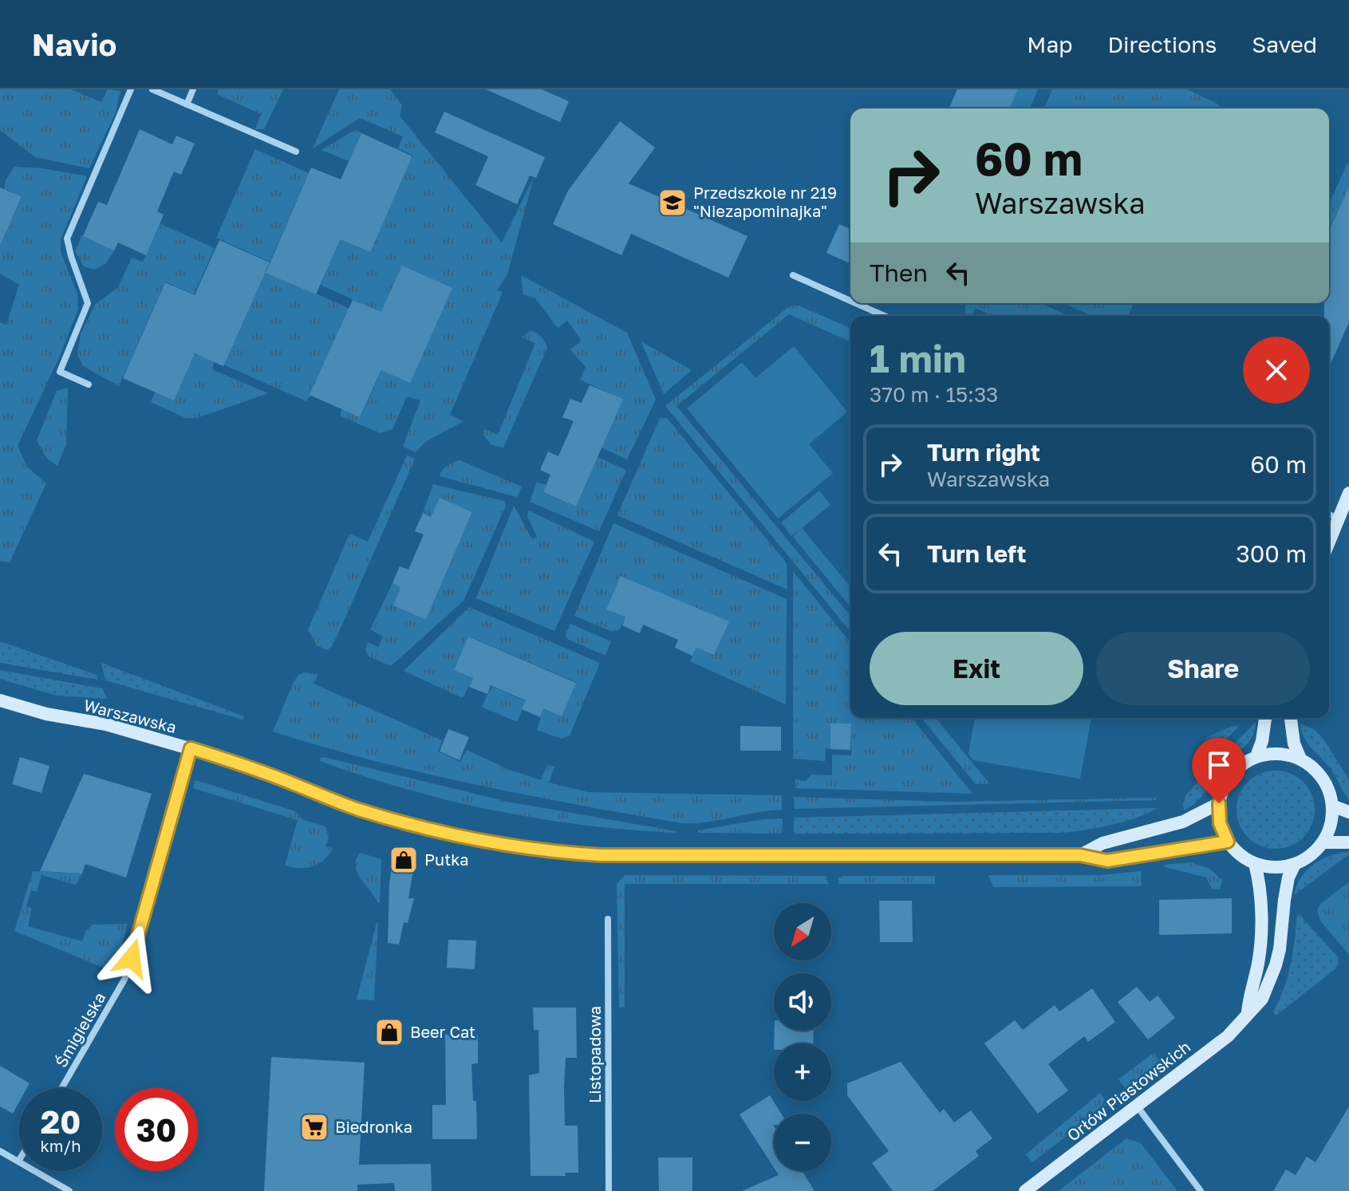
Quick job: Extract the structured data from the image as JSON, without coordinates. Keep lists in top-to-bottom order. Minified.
{"streets":{"street":["Warszawska","Śmigielska","Listopadowa","Orłów Piastowskich"]},"crossings":[["Warszawska","Śmigielska"],["Warszawska","Orłów Piastowskich"]],"places":{"school or university":["Przedszkole nr 219 \"Niezapominajka\""],"shop":["Putka","Beer Cat"],"supermarket":["Biedronka"]},"north":"bottom left","page":{"header":"Navio","nav":["Map","Directions","Saved"],"turn":["60 m","Warszawska"],"then":"Then","heading":["1 min","370 m · 15:33"],"list":[{"name":"Turn right","note":"Warszawska","value":"60 m"},{"name":"Turn left","value":"300 m"}],"buttons":["Exit","Share"],"map_buttons":["+","−"],"speed":"20 km/h","limit":"30"}}
